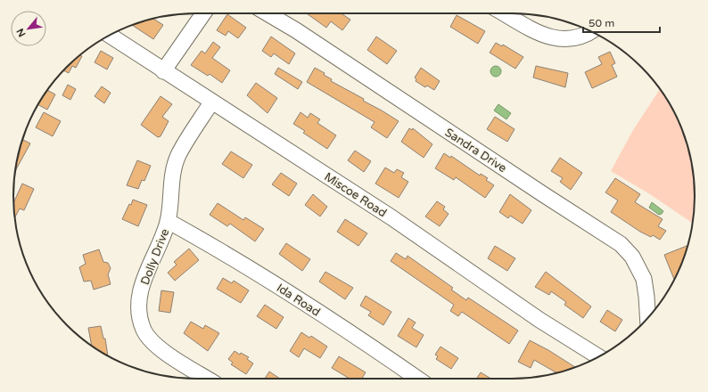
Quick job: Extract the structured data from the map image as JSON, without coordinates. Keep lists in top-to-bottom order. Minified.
{"streets":{"street":["Sandra Drive","Miscoe Road","Dolly Drive","Ida Road"]},"crossings":[["Miscoe Road","Dolly Drive"],["Dolly Drive","Ida Road"]],"scale_bar":"50 m","north":"bottom left"}
